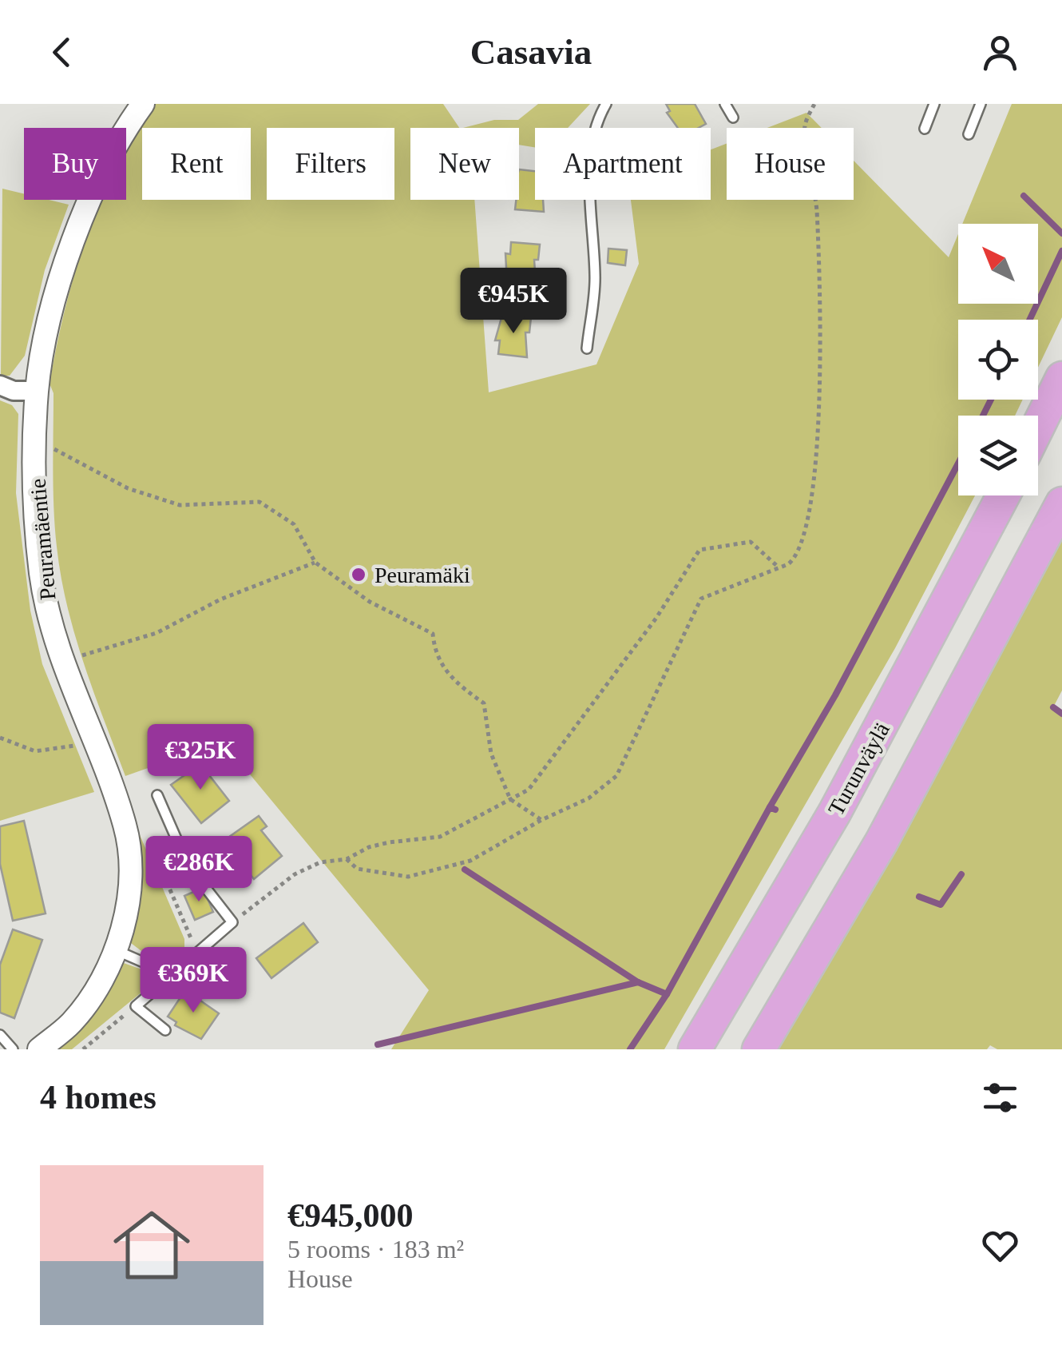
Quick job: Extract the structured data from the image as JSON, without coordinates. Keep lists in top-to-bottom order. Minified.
{"streets":{"highway":["Turunväylä"],"street":["Peuramäentie"]},"places":["Peuramäki"],"north":"top left","page":{"header":"Casavia","chip":["Buy","Rent","Filters","New","Apartment","House"],"price":["€945K","€325K","€286K","€369K"],"heading":"4 homes","list":[{"name":"€945,000","note":"5 rooms · 183 m² · House"}]}}
